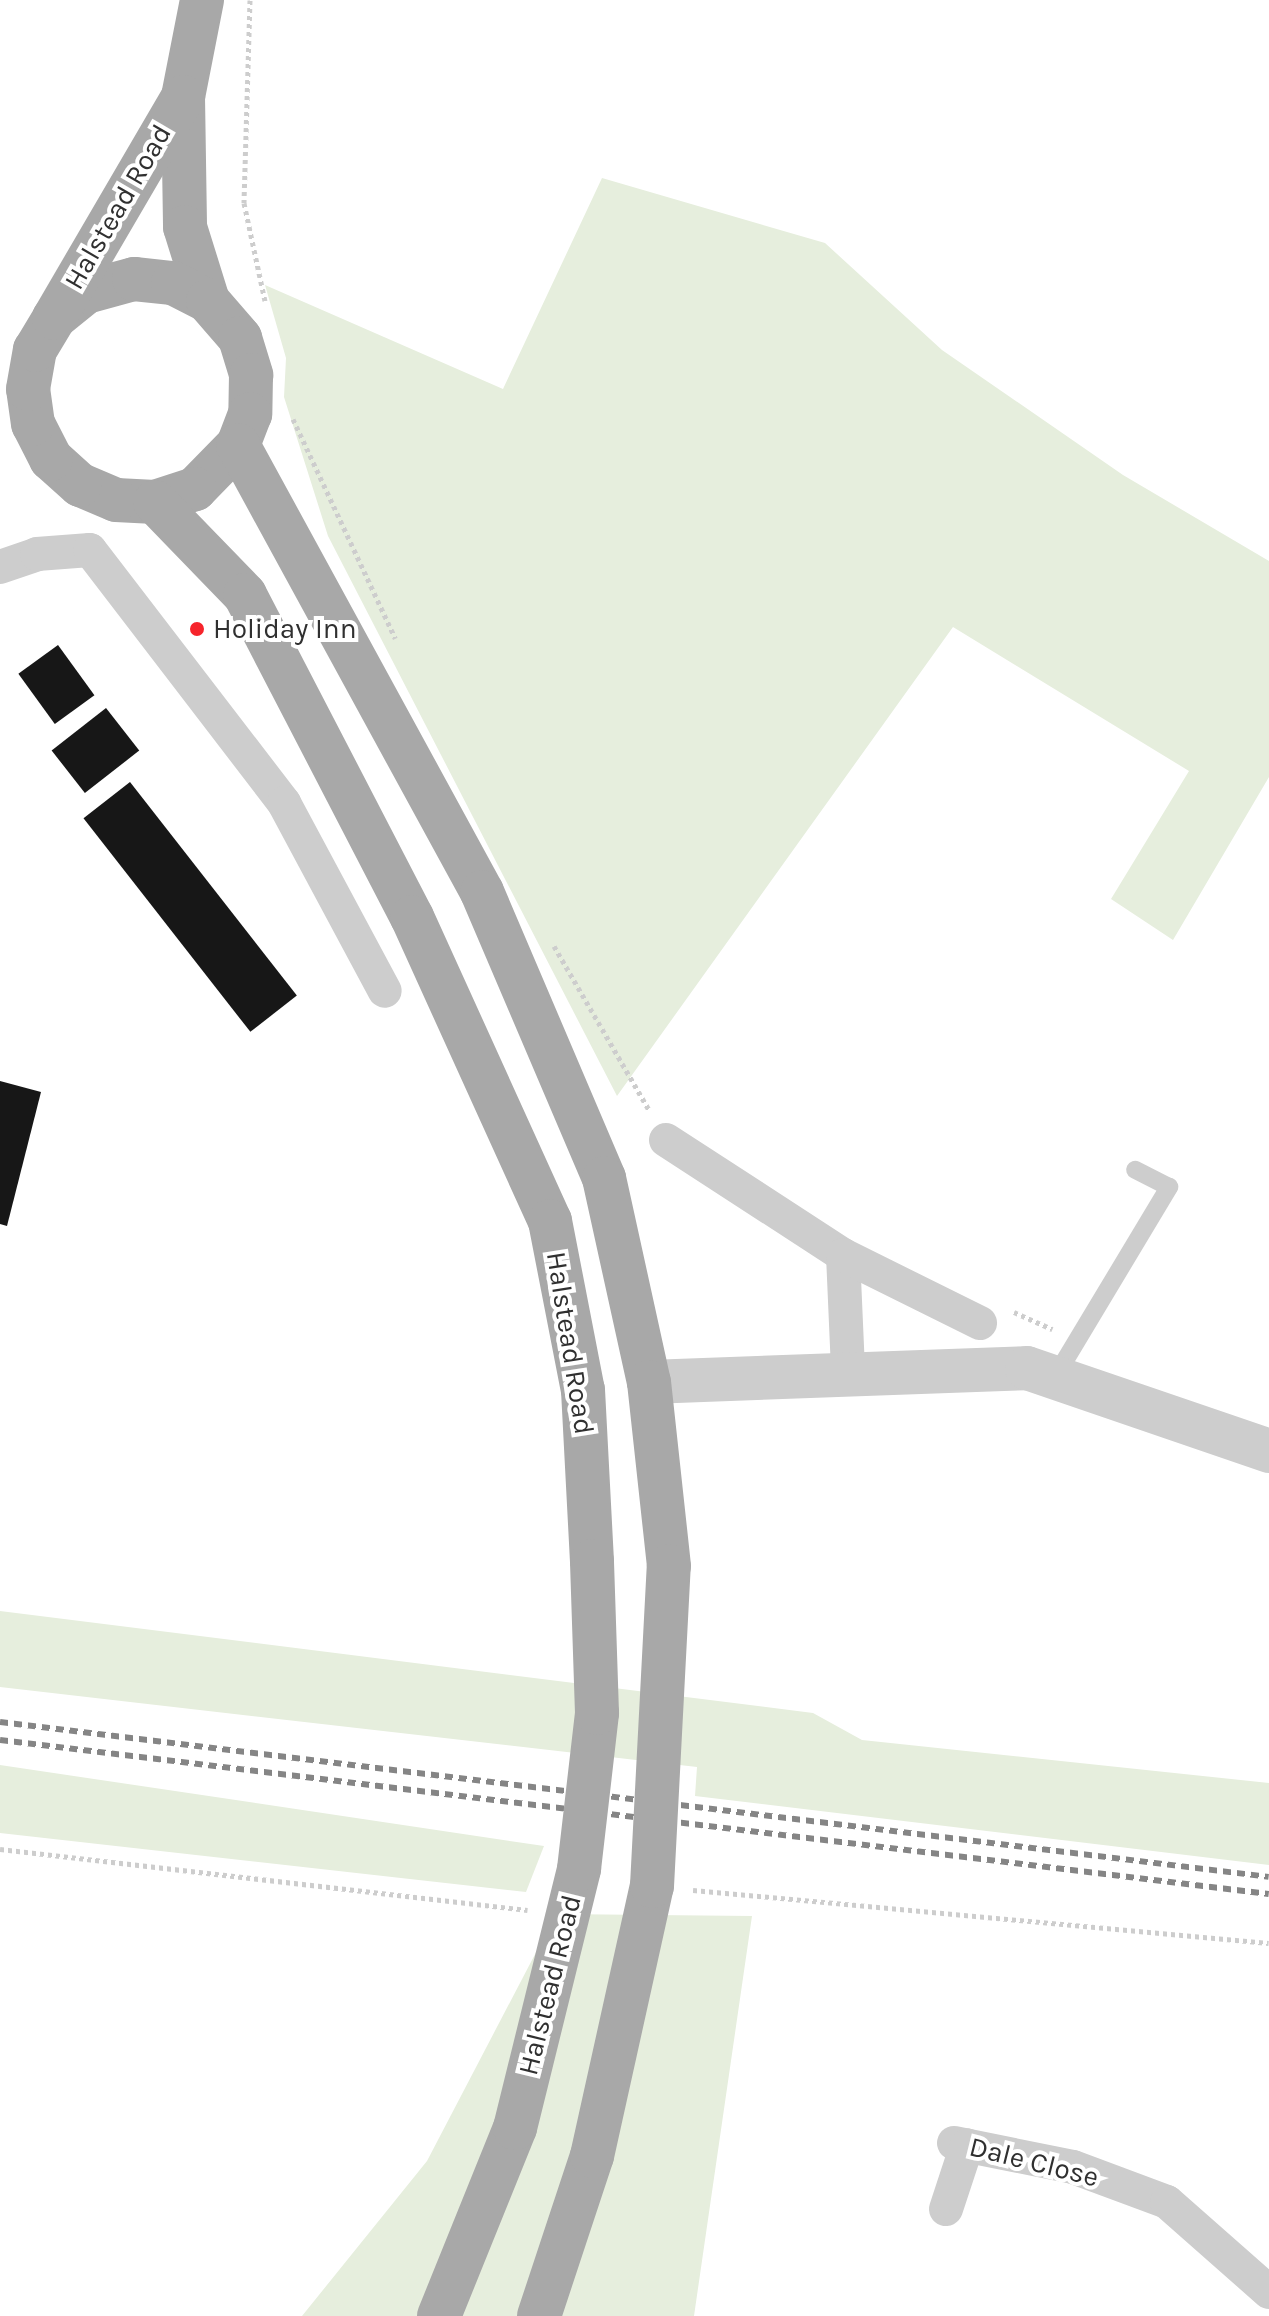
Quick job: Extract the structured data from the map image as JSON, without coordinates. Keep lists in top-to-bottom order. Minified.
{"streets":{"main road":["Halstead Road"],"street":["Dale Close"]},"places":["Holiday Inn"]}
